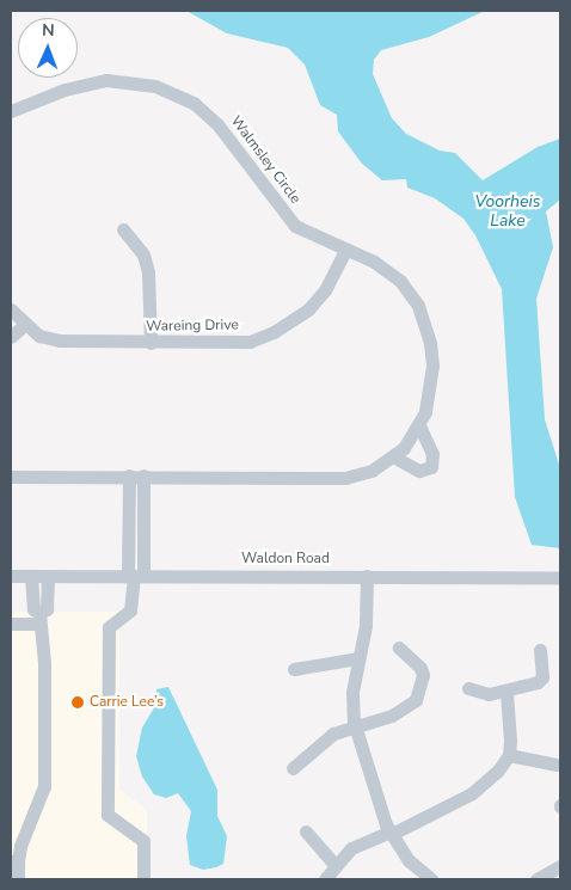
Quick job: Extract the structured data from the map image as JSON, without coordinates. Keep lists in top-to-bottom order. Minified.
{"streets":{"street":["Walmsley Circle","Wareing Drive","Waldon Road"]},"crossings":[["Walmsley Circle","Wareing Drive"]],"water":["Voorheis Lake"],"places":["Carrie Lee’s"],"north":"top"}
